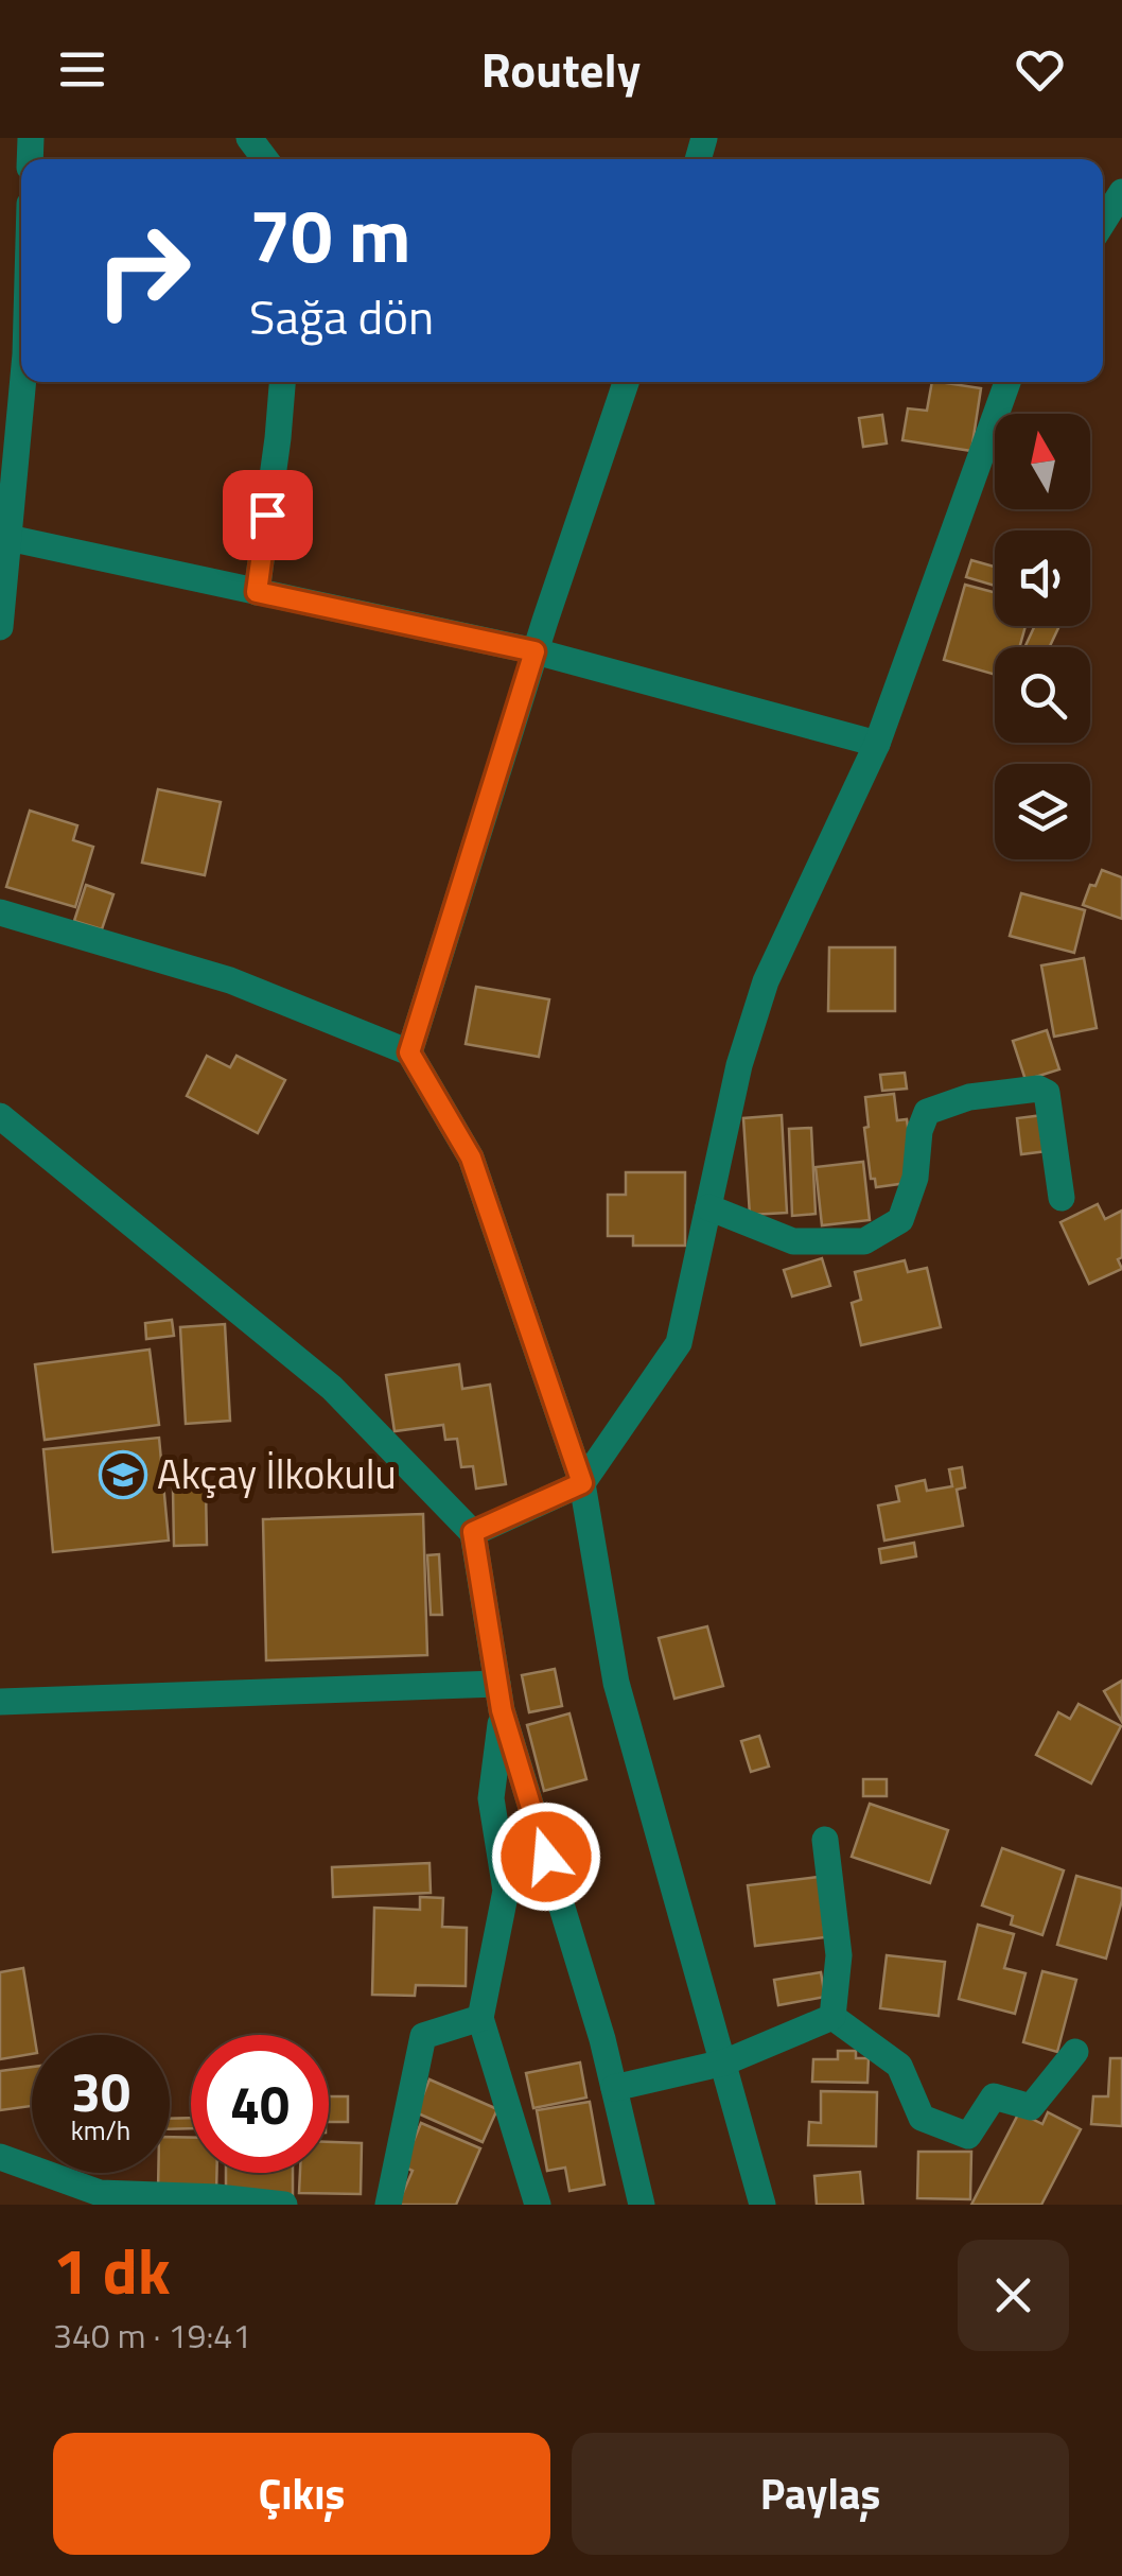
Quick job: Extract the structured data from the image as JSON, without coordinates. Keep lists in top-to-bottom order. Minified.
{"places":{"school or university":["Akçay İlkokulu"]},"north":"top","page":{"header":"Routely","turn":["70 m","Sağa dön"],"speed":"30 km/h","limit":"40","heading":["1 dk","340 m · 19:41"],"buttons":["Çıkış","Paylaş"]}}
